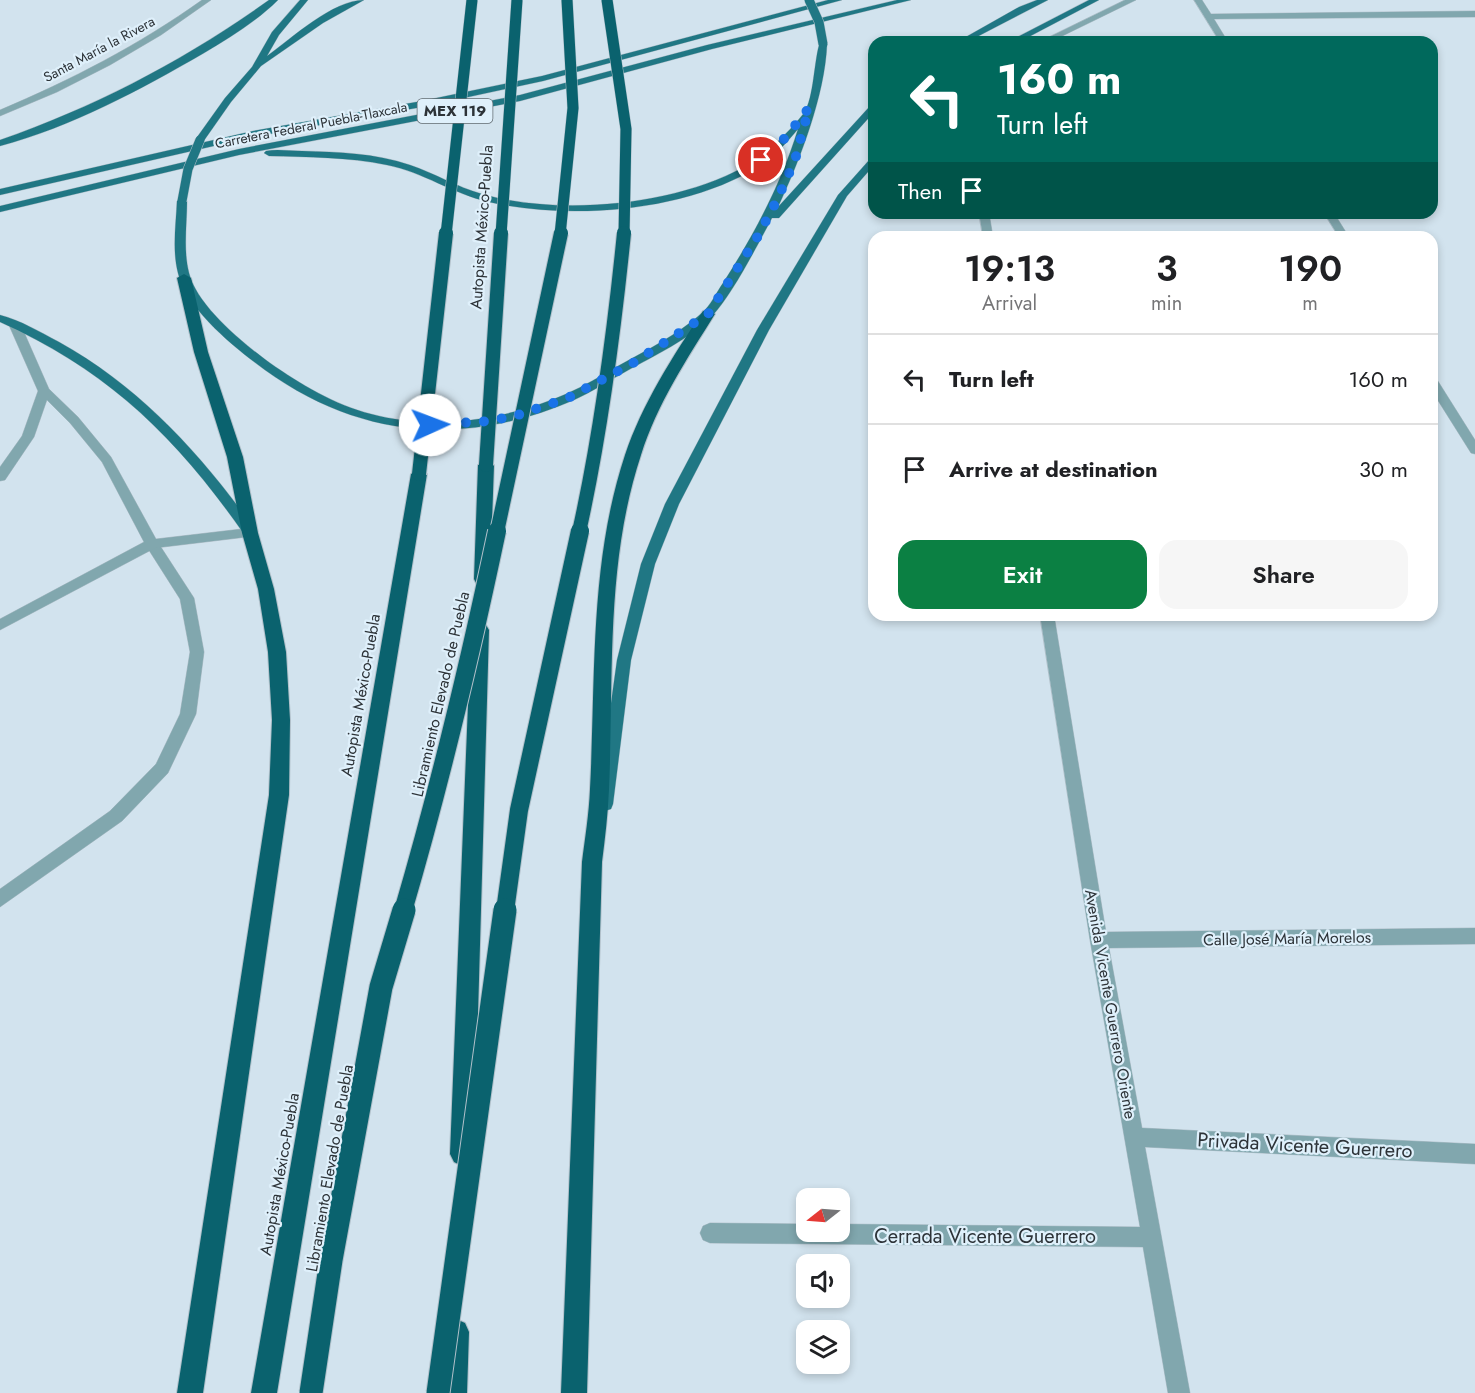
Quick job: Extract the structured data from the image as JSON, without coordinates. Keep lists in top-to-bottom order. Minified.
{"streets":{"highway":["Autopista México-Puebla","Libramiento Elevado de Puebla"],"main road":["MEX 119","Carretera Federal Puebla-Tlaxcala"],"street":["Santa María la Rivera","Calle José María Morelos","Avenida Vicente Guerrero Oriente","Privada Vicente Guerrero","Cerrada Vicente Guerrero"]},"crossings":[["Calle José María Morelos","Avenida Vicente Guerrero Oriente"],["Avenida Vicente Guerrero Oriente","Privada Vicente Guerrero"],["Avenida Vicente Guerrero Oriente","Cerrada Vicente Guerrero"]],"north":"left","page":{"turn":["160 m","Turn left"],"then":"Then","eta":["19:13","Arrival","3","min","190","m"],"list":[{"name":"Turn left","value":"160 m"},{"name":"Arrive at destination","value":"30 m"}],"buttons":["Exit","Share"]}}
